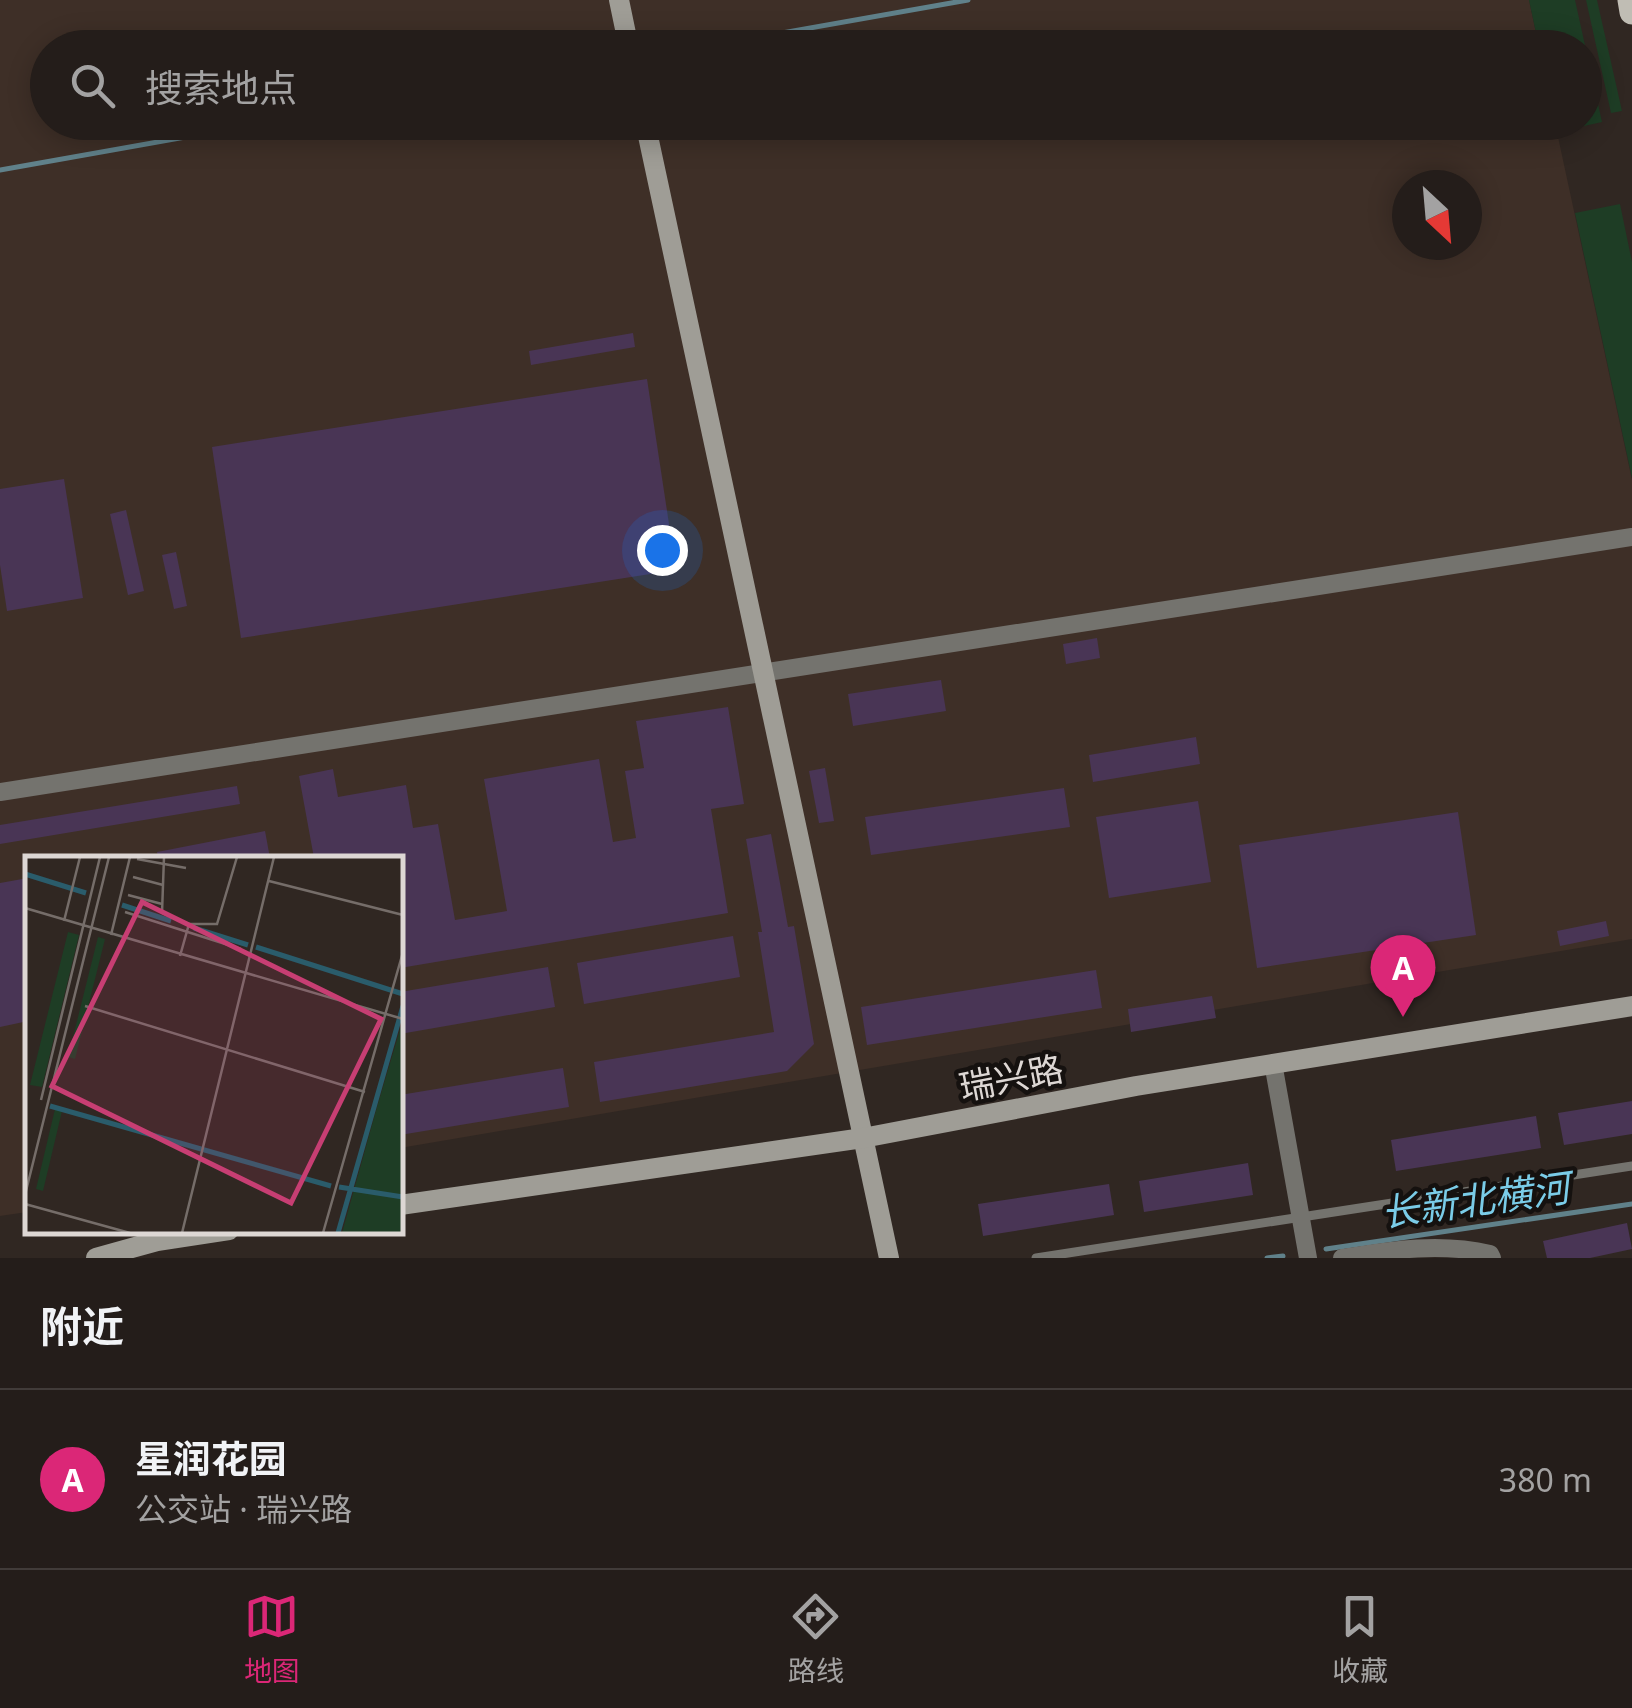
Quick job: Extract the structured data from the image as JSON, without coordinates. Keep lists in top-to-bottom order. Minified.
{"streets":{"street":["瑞兴路"]},"water":["长新北横河"],"north":"bottom right","page":{"search":"搜索地点","pins":"A","heading":"附近","list":[{"mark":"A","name":"星润花园","note":"公交站 · 瑞兴路","value":"380 m"}],"nav":["地图","路线","收藏"]}}
